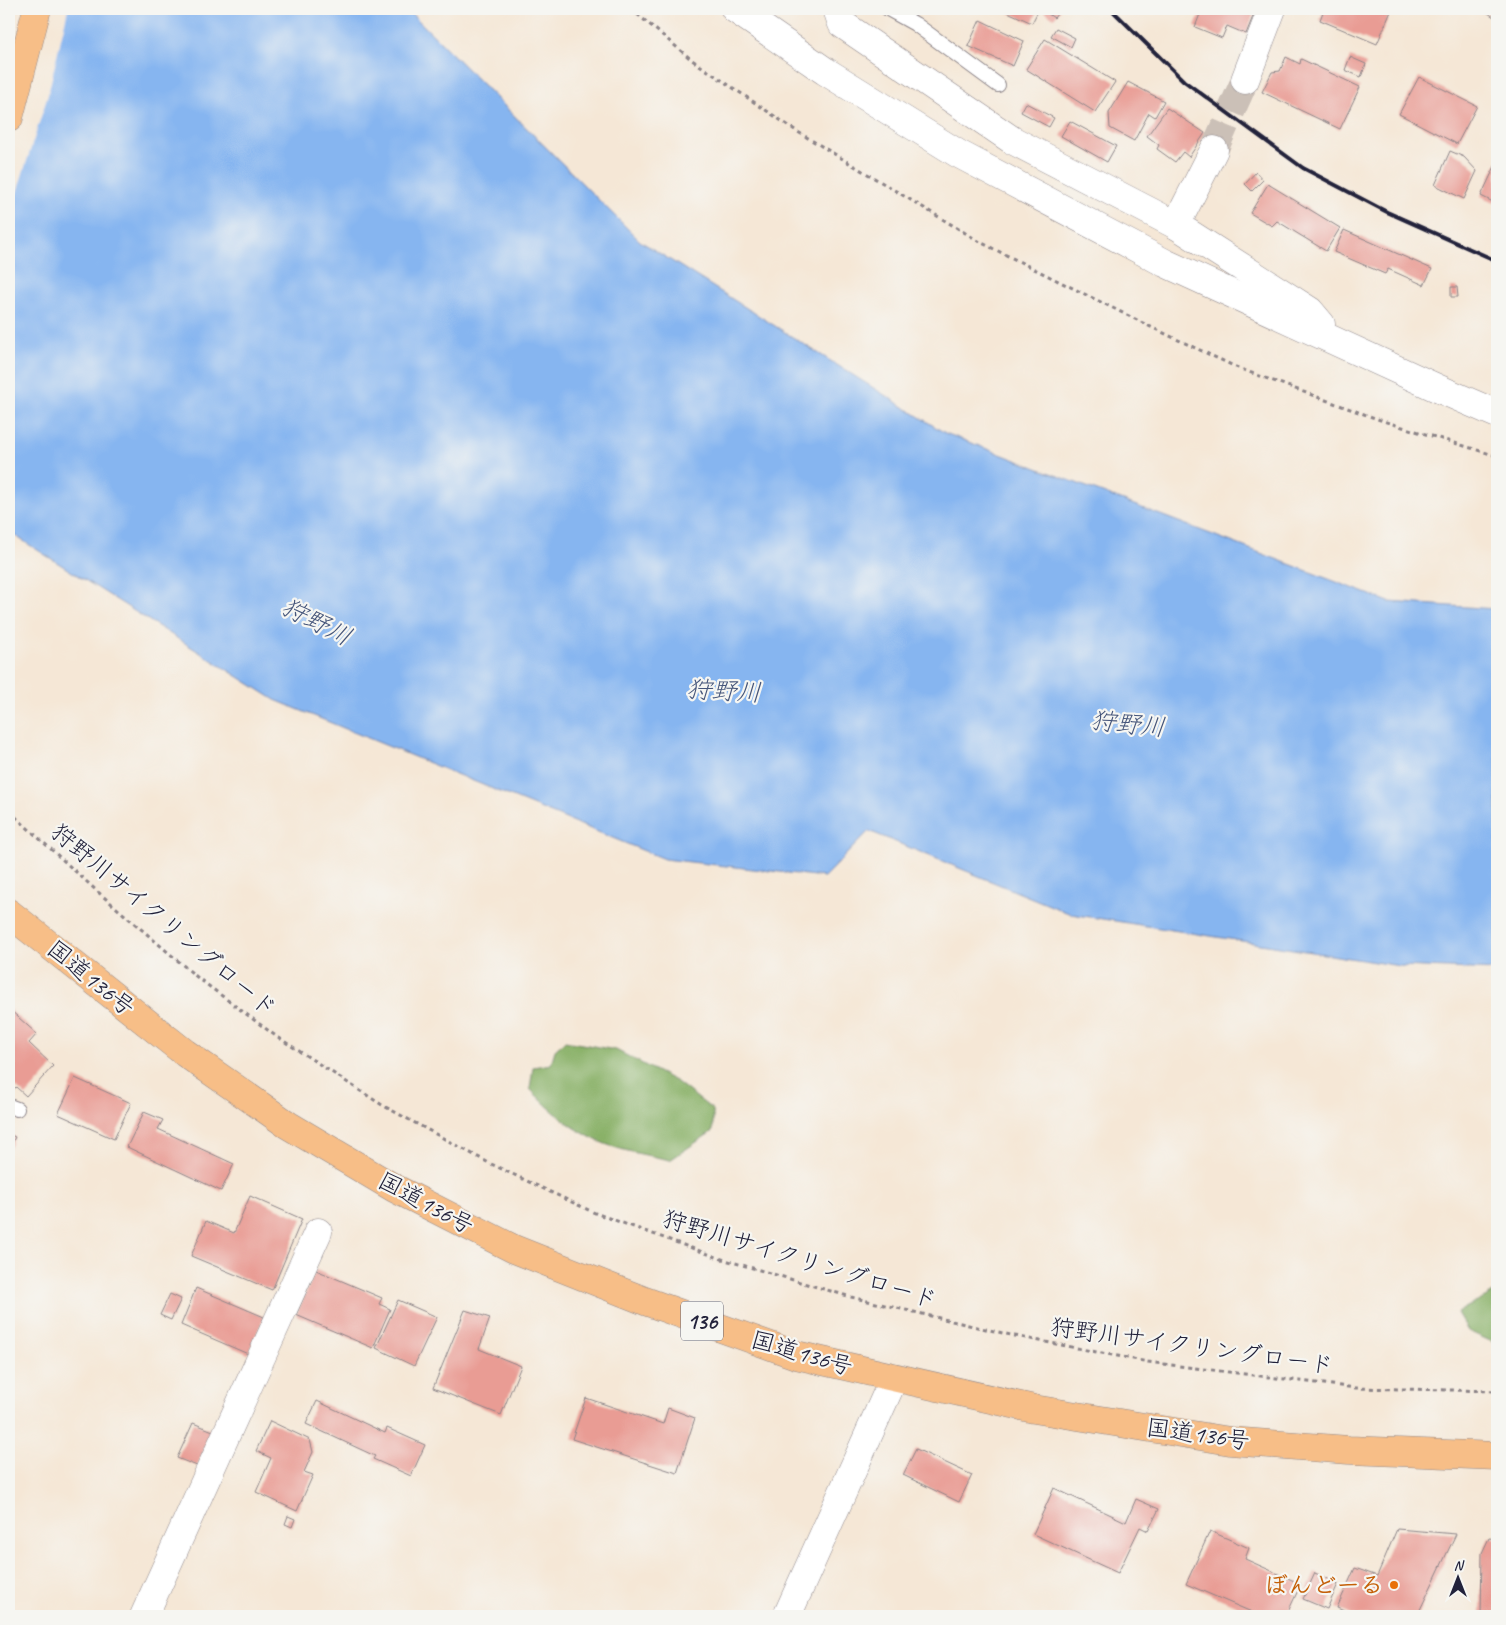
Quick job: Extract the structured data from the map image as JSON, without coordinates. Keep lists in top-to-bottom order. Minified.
{"streets":{"highway":["国道136号","136"],"path":["狩野川サイクリングロード"]},"water":["狩野川"],"places":["ぼんどーる"],"north":"top"}
